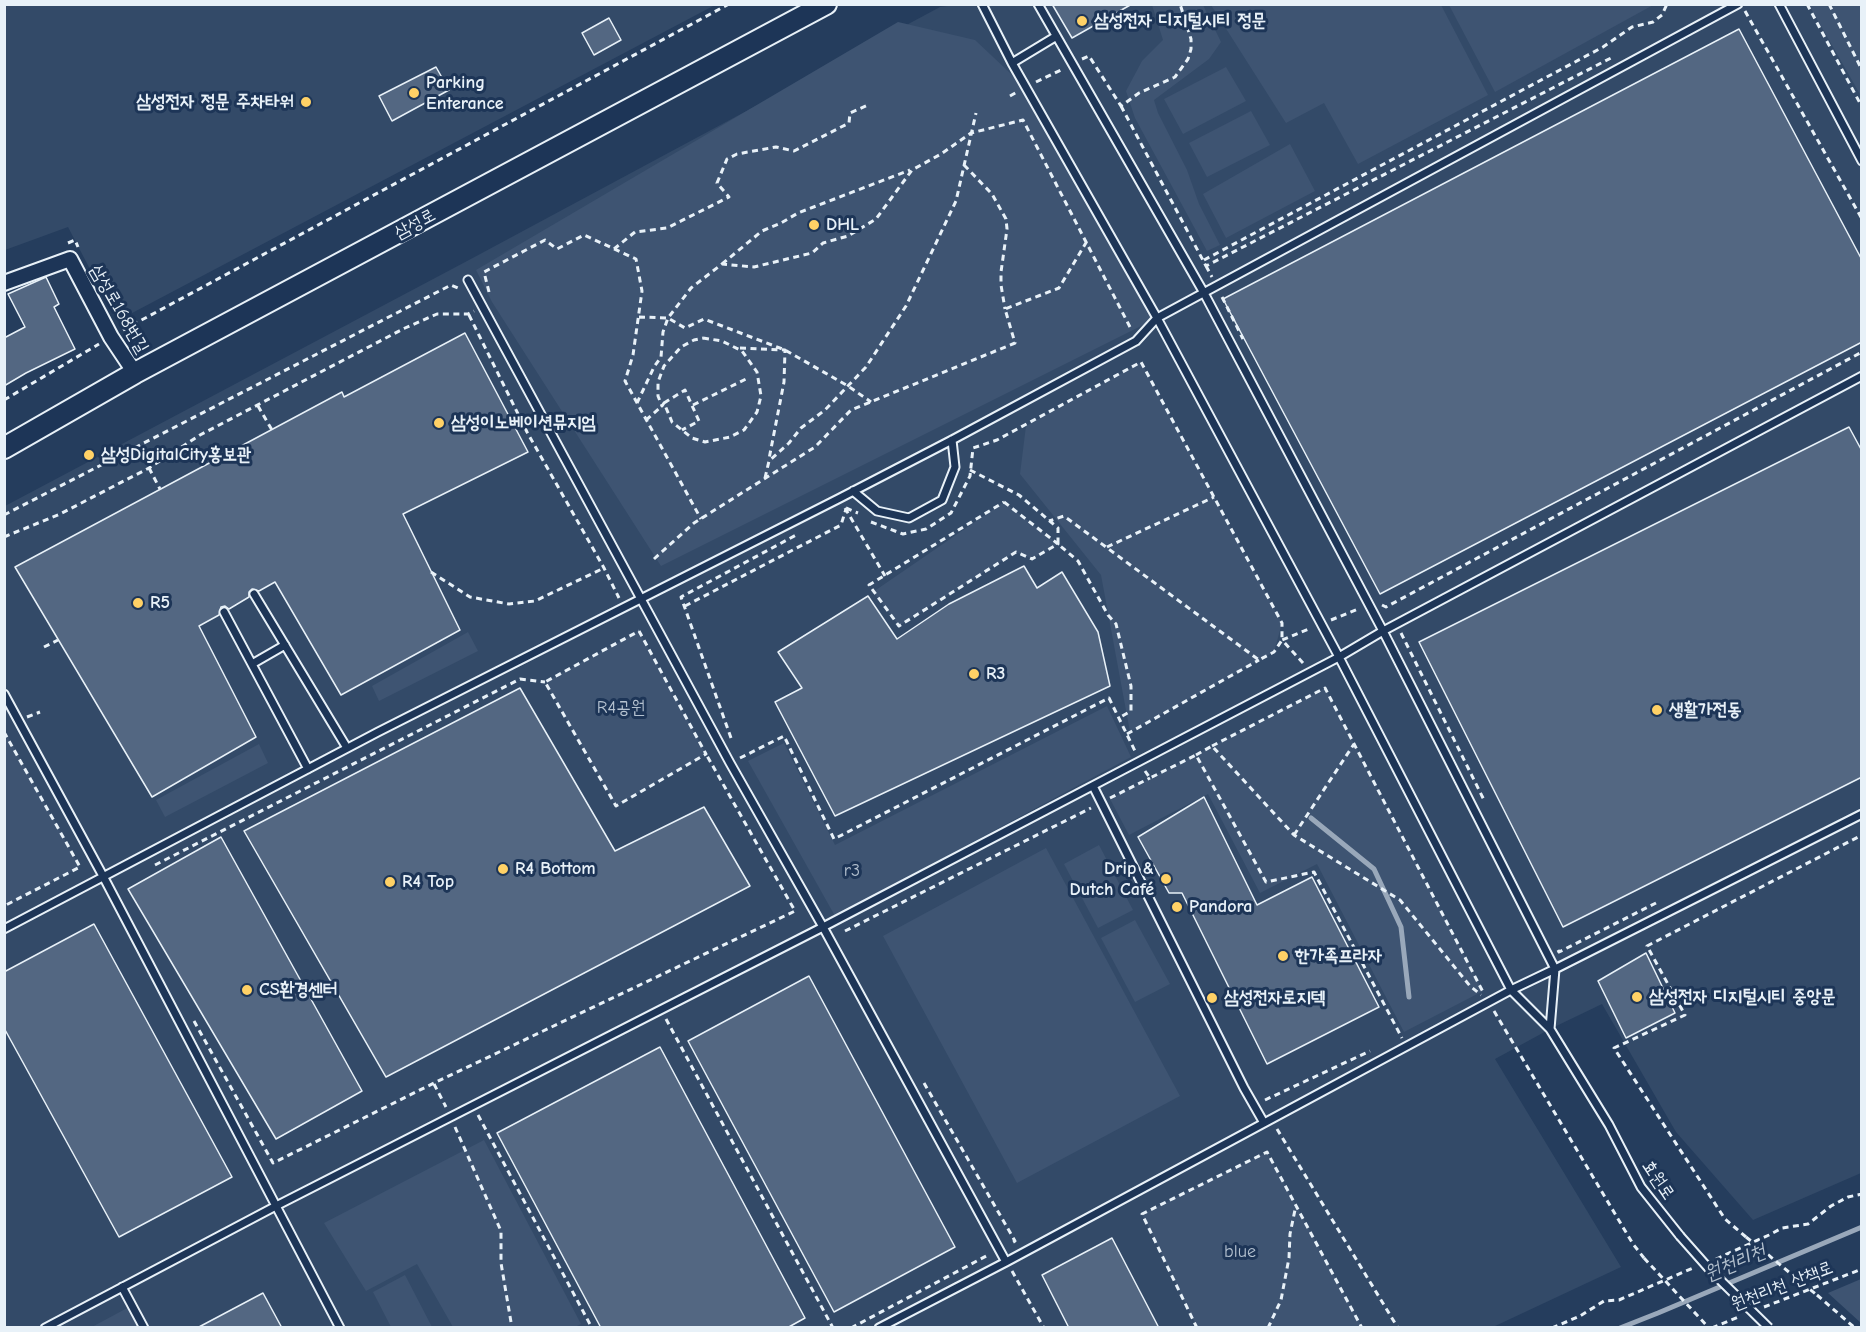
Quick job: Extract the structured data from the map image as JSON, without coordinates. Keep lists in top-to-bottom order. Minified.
{"streets":{"street":["삼성로","삼성로168번길"],"lane":["효원로"],"path":["원천리천 산책로"]},"crossings":[["삼성로","삼성로168번길"]],"water":["원천리천"],"parks":["R4공원","r3","blue"],"places":["삼성전자 디지털시티 정문","Parking Enterance","삼성전자 정문 주차타워","DHL","삼성이노베이션뮤지엄","삼성DigitalCity홍보관","R5","R3","생활가전동","R4 Bottom","Drip & Dutch Café","R4 Top","Pandora","한가족프라자","CS환경센터","삼성전자 디지털시티 중앙문","삼성전자로지텍"]}
